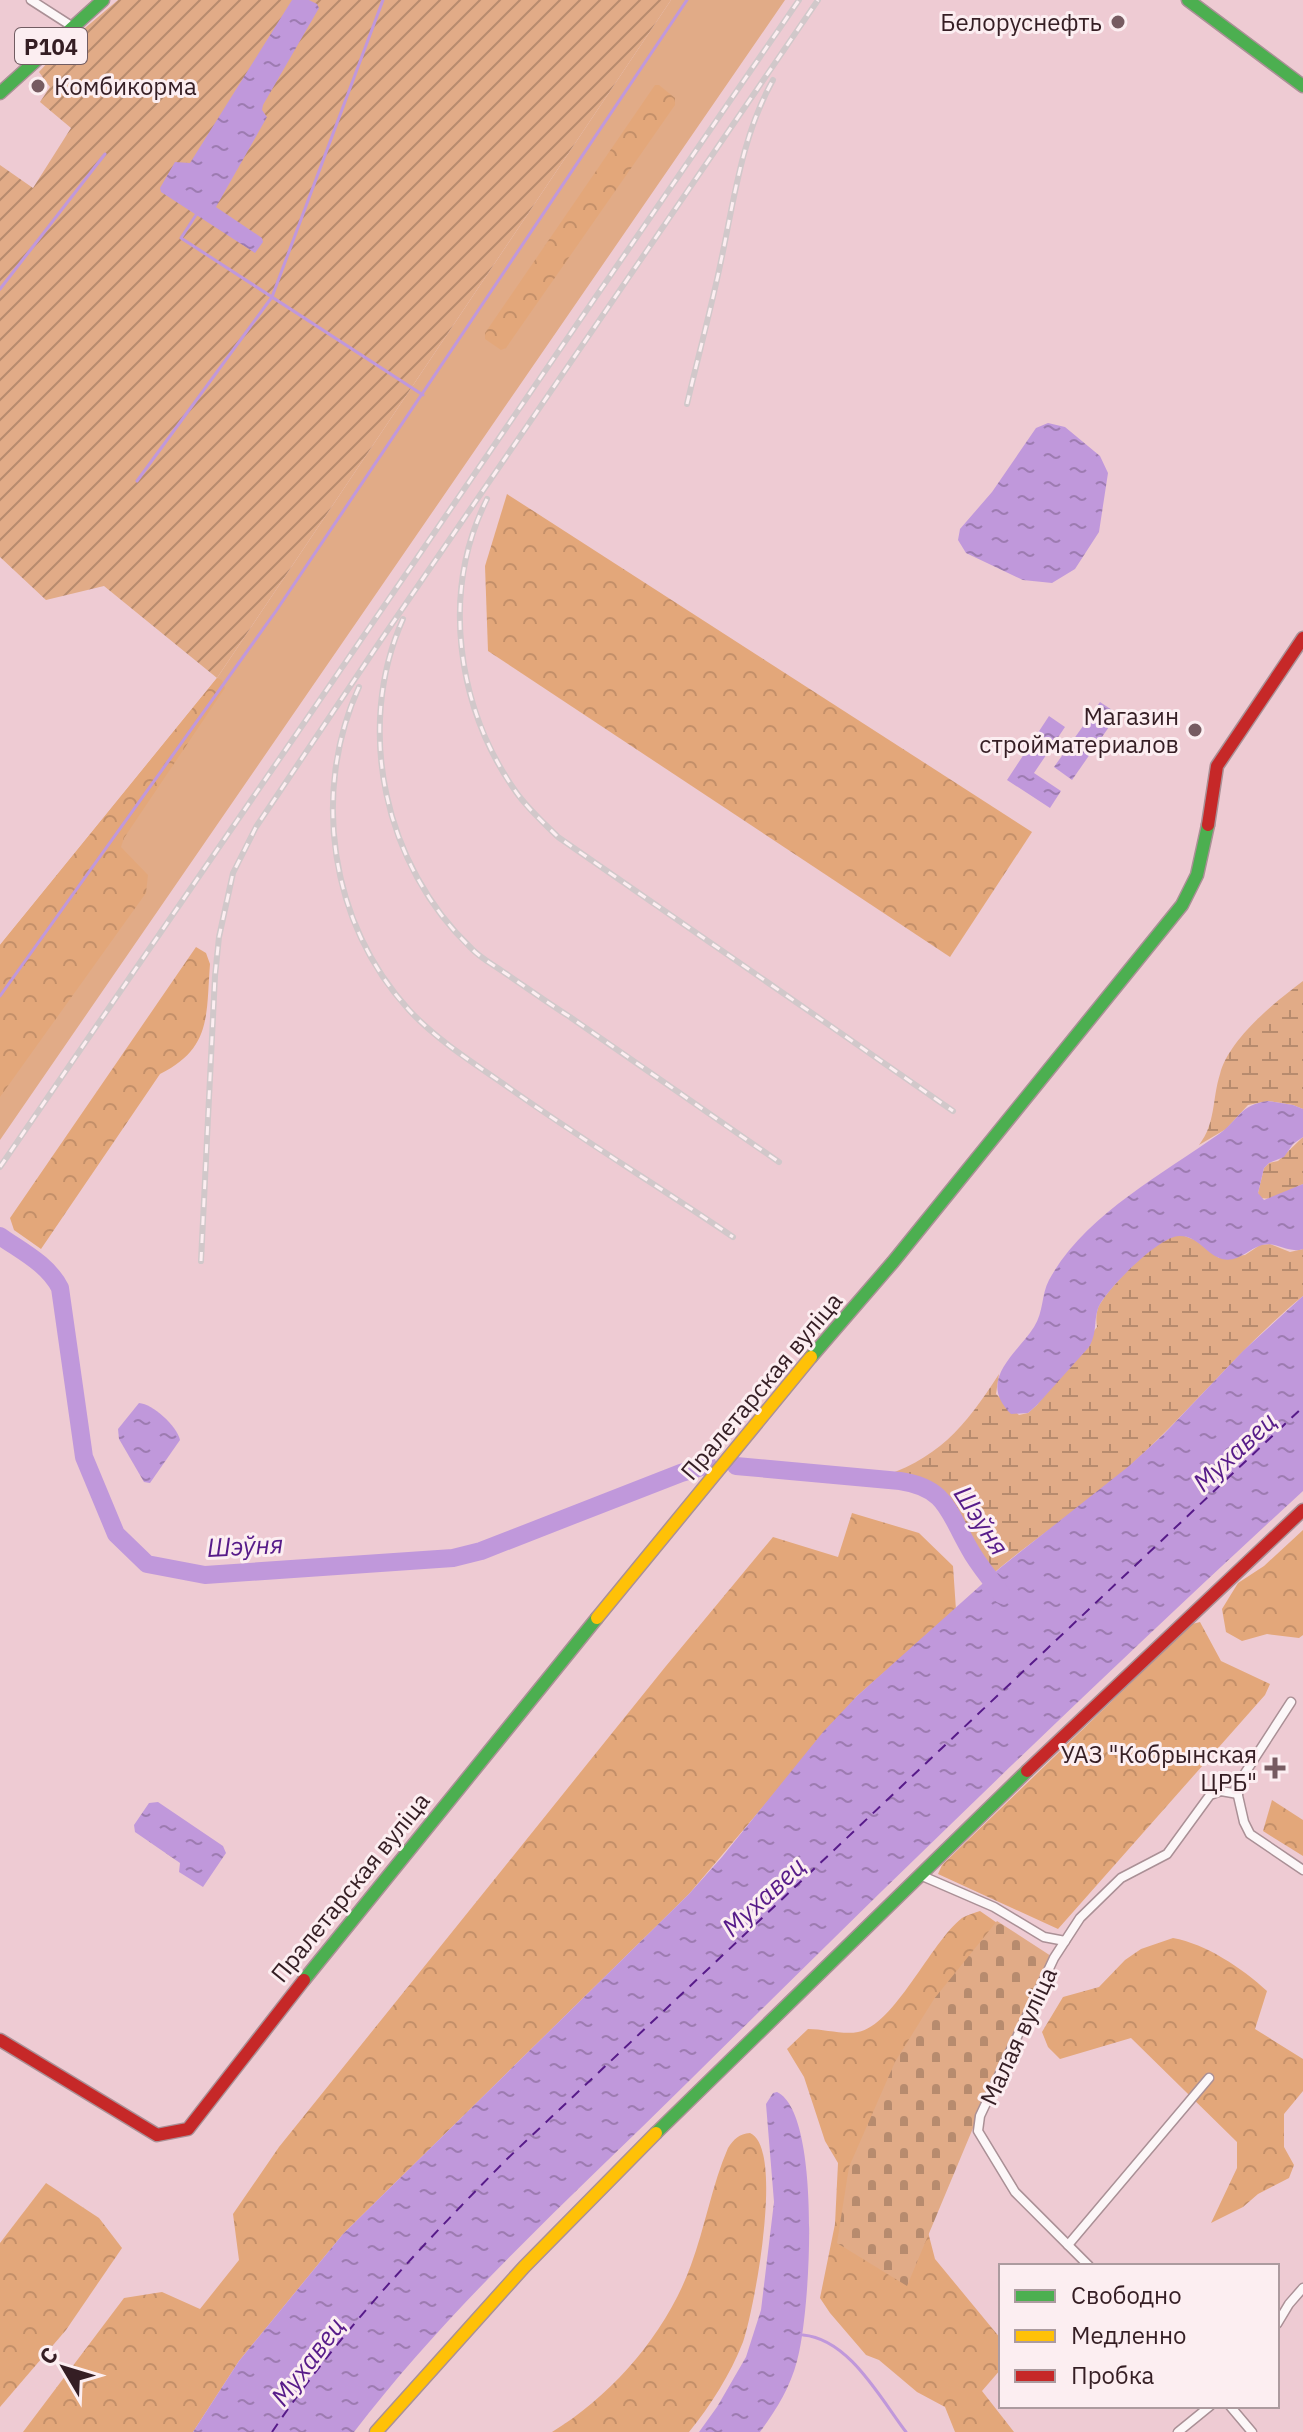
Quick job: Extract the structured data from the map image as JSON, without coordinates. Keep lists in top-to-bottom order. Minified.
{"streets":{"street":["Р104","Пралетарская вуліца","Малая вуліца"]},"water":["Мухавец","Шэўня"],"places":{"other":["Белоруснефть","Комбикорма","Магазин стройматериалов"],"health":["УАЗ \"Кобрынская ЦРБ\""]},"legend":["Свободно","Медленно","Пробка"],"north":"top left"}
